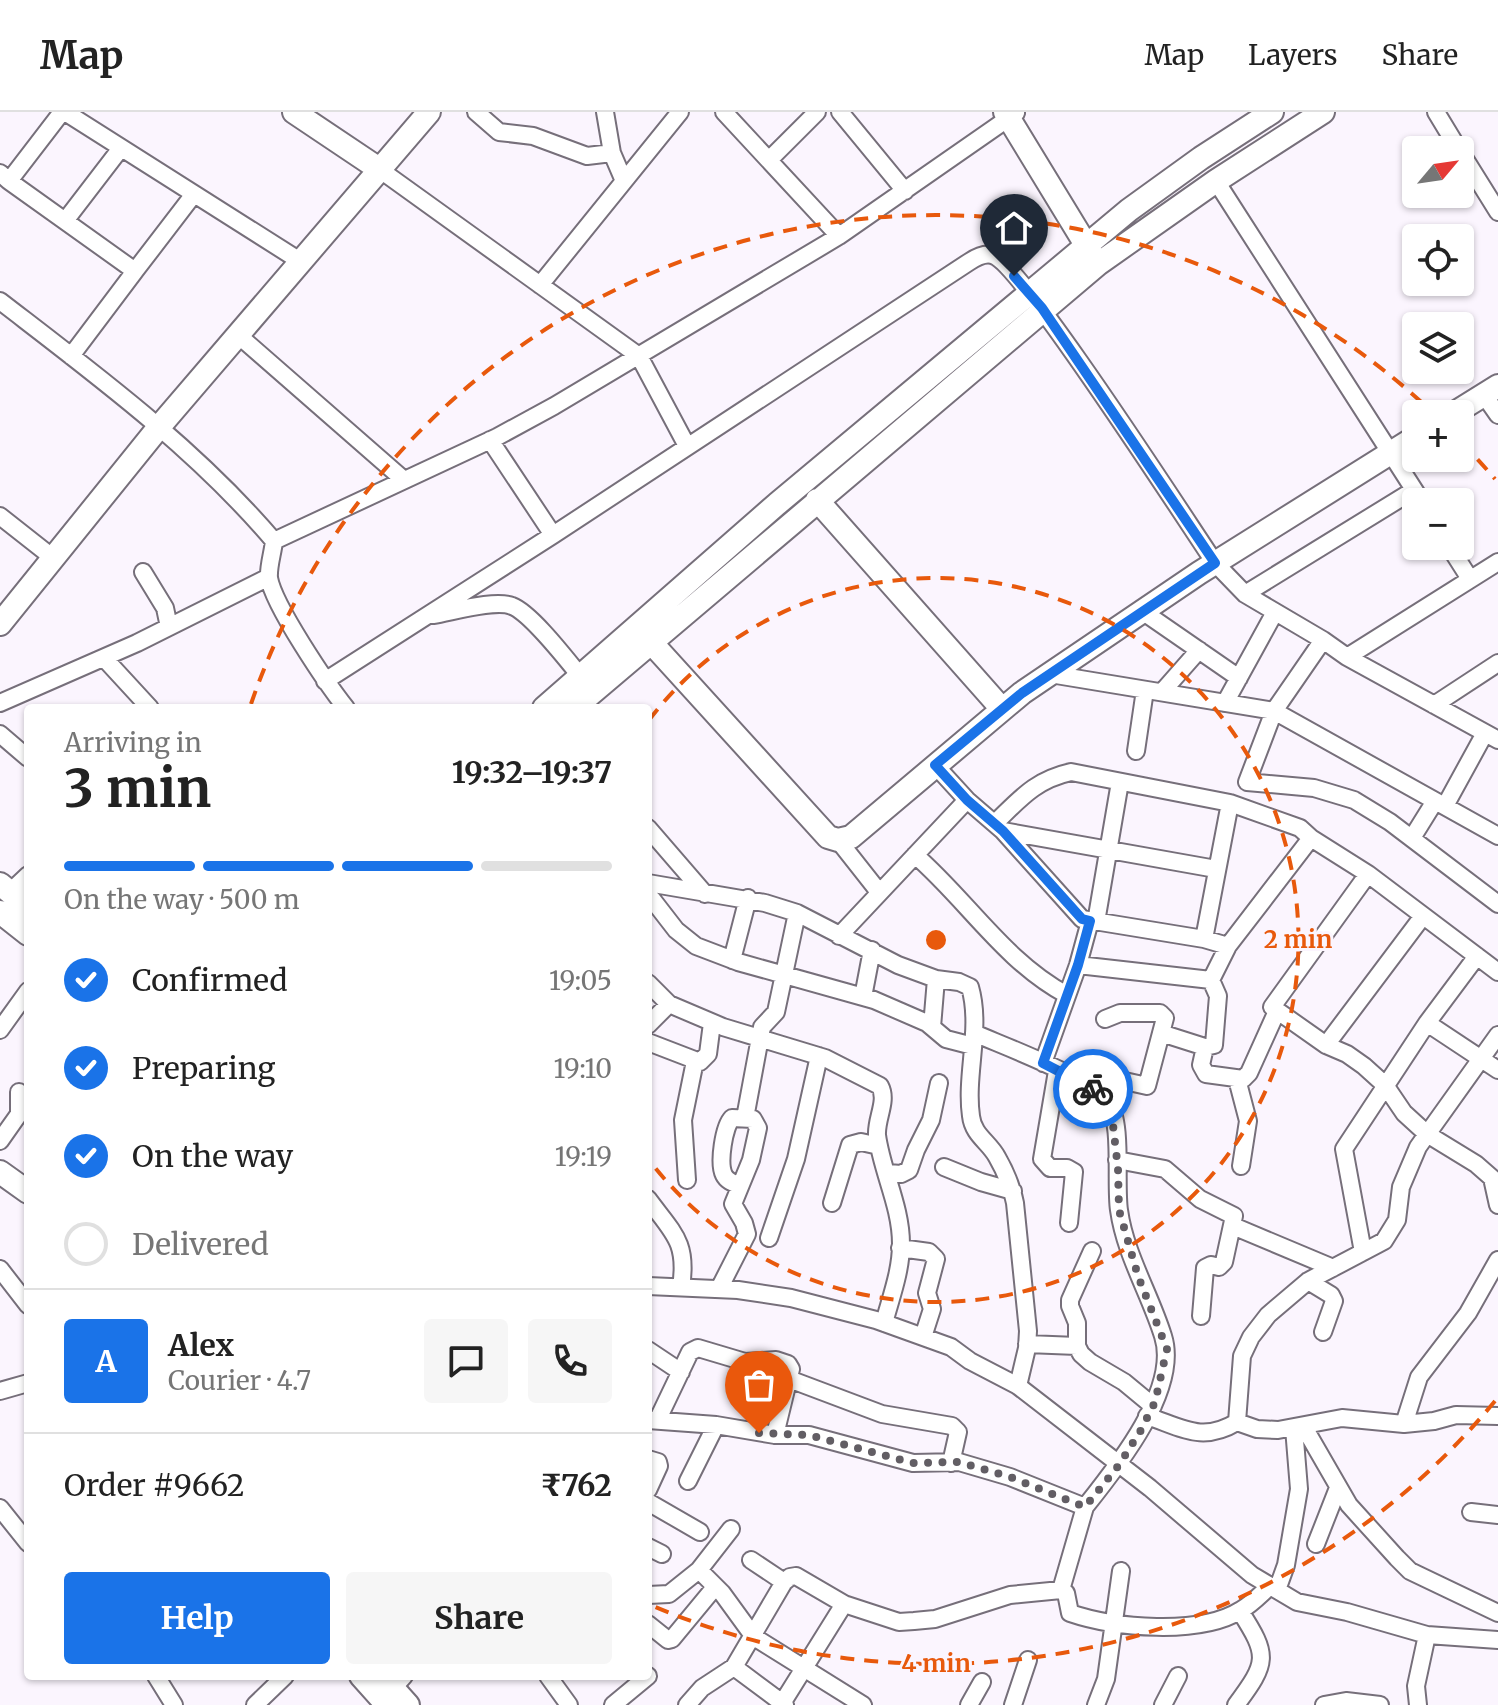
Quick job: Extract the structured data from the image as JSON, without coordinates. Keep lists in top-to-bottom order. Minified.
{"north":"top right","page":{"header":"Map","nav":["Map","Layers","Share"],"map_buttons":["+","−"],"heading":["3 min","Arriving in","19:32–19:37"],"panel":["Alex","Courier · 4.7","Order #9662","₹762"],"bar":"On the way · 500 m","list":[["Confirmed","19:05"],["Preparing","19:10"],["On the way","19:19"],"Delivered"],"round":"A","buttons":["Help","Share"]},"rings":["2 min","4 min"]}
